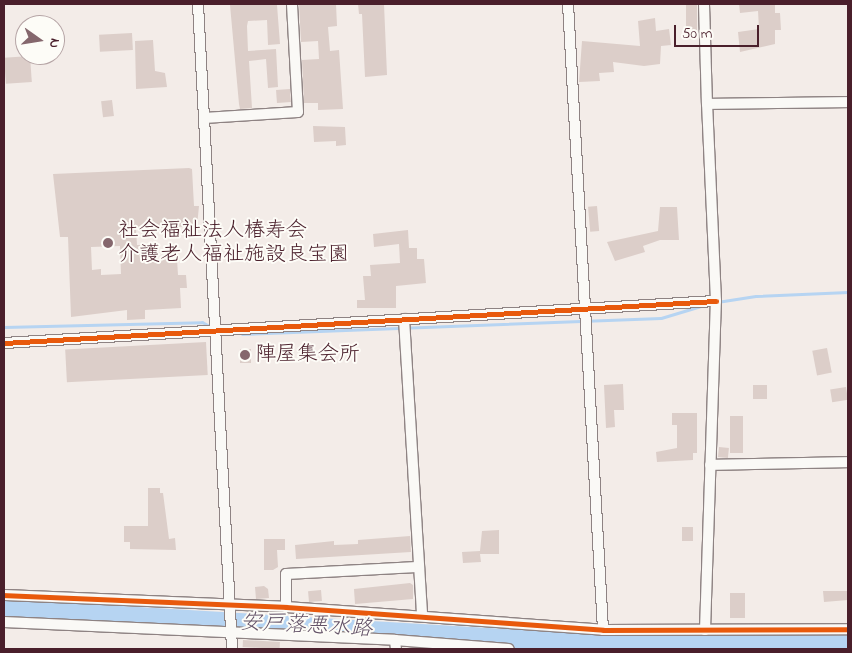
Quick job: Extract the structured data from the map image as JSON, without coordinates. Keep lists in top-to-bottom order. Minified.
{"water":["安戸落悪水路"],"places":["社会福祉法人椿寿会 介護老人福祉施設良宝園","陣屋集会所"],"scale_bar":"50 m","north":"right"}
